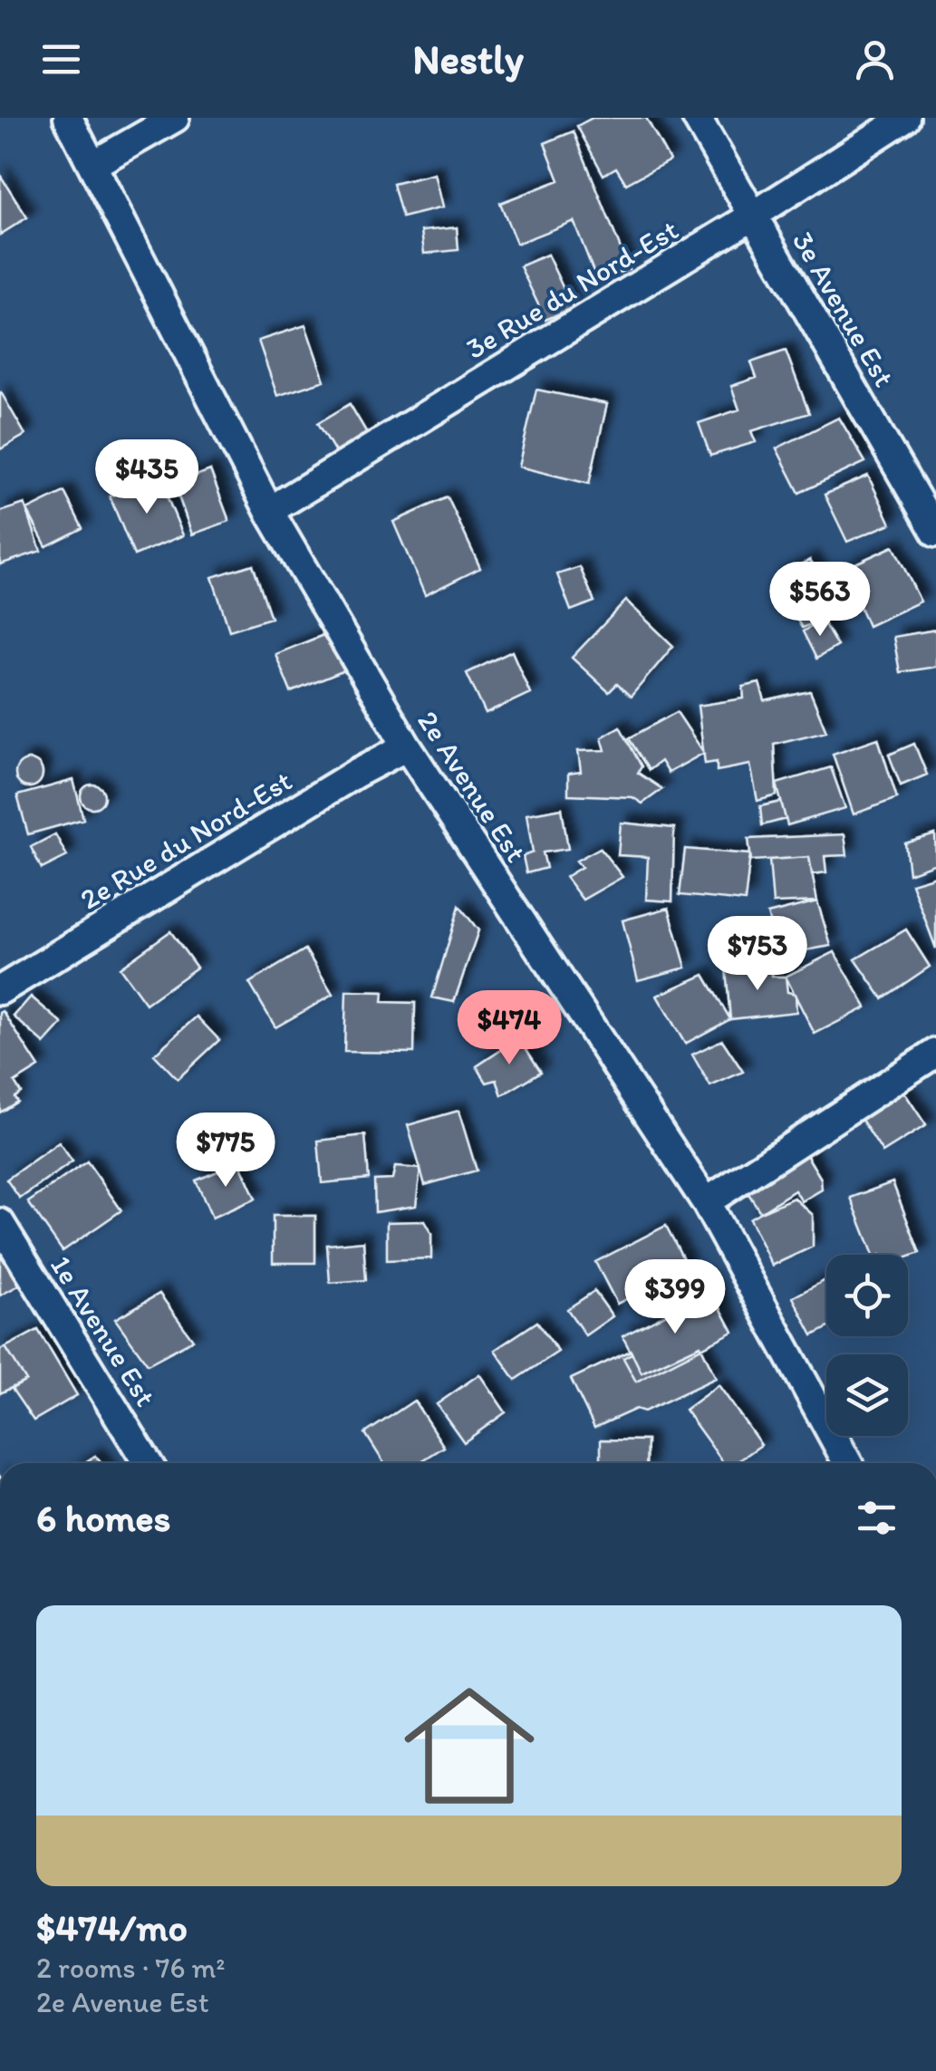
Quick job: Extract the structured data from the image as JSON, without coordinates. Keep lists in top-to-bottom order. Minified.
{"streets":{"street":["3e Rue du Nord-Est","3e Avenue Est","2e Avenue Est","2e Rue du Nord-Est","1e Avenue Est"]},"crossings":[["3e Rue du Nord-Est","3e Avenue Est"],["3e Rue du Nord-Est","2e Avenue Est"],["2e Avenue Est","2e Rue du Nord-Est"]],"page":{"header":"Nestly","price":["$435","$563","$753","$474","$775","$399"],"heading":"6 homes","list":[{"name":"$474/mo","note":"2 rooms · 76 m² · 2e Avenue Est"}]}}
